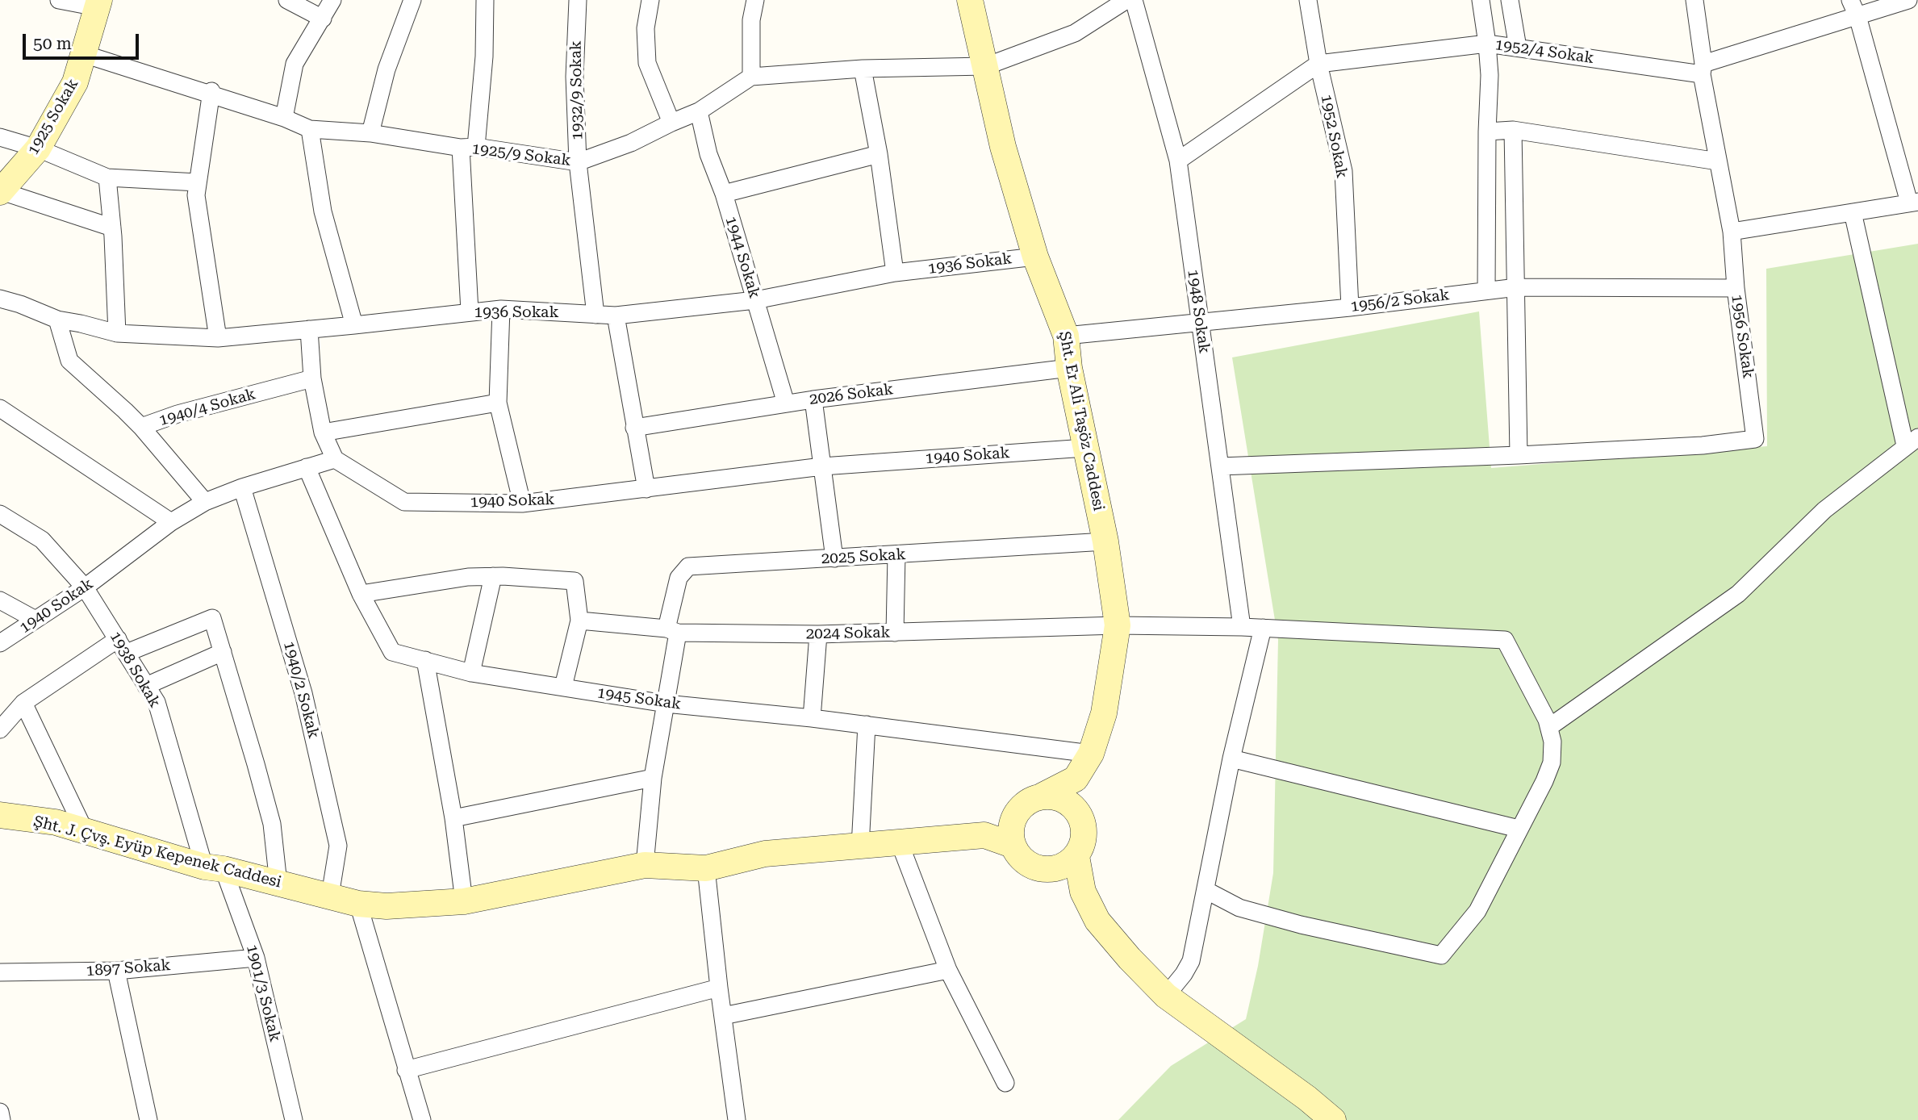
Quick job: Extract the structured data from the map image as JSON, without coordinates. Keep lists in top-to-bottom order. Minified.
{"streets":{"street":["1952/4 Sokak","1932/9 Sokak","1925 Sokak","1952 Sokak","1925/9 Sokak","1944 Sokak","1936 Sokak","1956/2 Sokak","1948 Sokak","1956 Sokak","2026 Sokak","1940/4 Sokak","Şht. Er Ali Taşöz Caddesi","1940 Sokak","2025 Sokak","2024 Sokak","1938 Sokak","1940/2 Sokak","1945 Sokak","Şht. J. Çvş. Eyüp Kepenek Caddesi","1897 Sokak","1901/3 Sokak"]},"crossings":[["1952/4 Sokak","1952 Sokak"],["1952/4 Sokak","1956 Sokak"],["1932/9 Sokak","1925/9 Sokak"],["1932/9 Sokak","1936 Sokak"],["1925 Sokak","1925/9 Sokak"],["1952 Sokak","1956/2 Sokak"],["1925/9 Sokak","1944 Sokak"],["1925/9 Sokak","Şht. Er Ali Taşöz Caddesi"],["1944 Sokak","1936 Sokak"],["1944 Sokak","2026 Sokak"],["1936 Sokak","1940/4 Sokak"],["1936 Sokak","Şht. Er Ali Taşöz Caddesi"],["1956/2 Sokak","1948 Sokak"],["1956/2 Sokak","1956 Sokak"],["1956/2 Sokak","Şht. Er Ali Taşöz Caddesi"],["1948 Sokak","2024 Sokak"],["2026 Sokak","Şht. Er Ali Taşöz Caddesi"],["Şht. Er Ali Taşöz Caddesi","1940 Sokak"],["Şht. Er Ali Taşöz Caddesi","2025 Sokak"],["Şht. Er Ali Taşöz Caddesi","2024 Sokak"],["Şht. Er Ali Taşöz Caddesi","1945 Sokak"],["1940 Sokak","1938 Sokak"],["1940 Sokak","1940/2 Sokak"],["1940 Sokak","1945 Sokak"],["2025 Sokak","2024 Sokak"],["2025 Sokak","1945 Sokak"],["2025 Sokak","Şht. J. Çvş. Eyüp Kepenek Caddesi"],["1938 Sokak","Şht. J. Çvş. Eyüp Kepenek Caddesi"],["1938 Sokak","1901/3 Sokak"],["1940/2 Sokak","Şht. J. Çvş. Eyüp Kepenek Caddesi"],["Şht. J. Çvş. Eyüp Kepenek Caddesi","1901/3 Sokak"],["1897 Sokak","1901/3 Sokak"]],"scale_bar":"50 m"}
